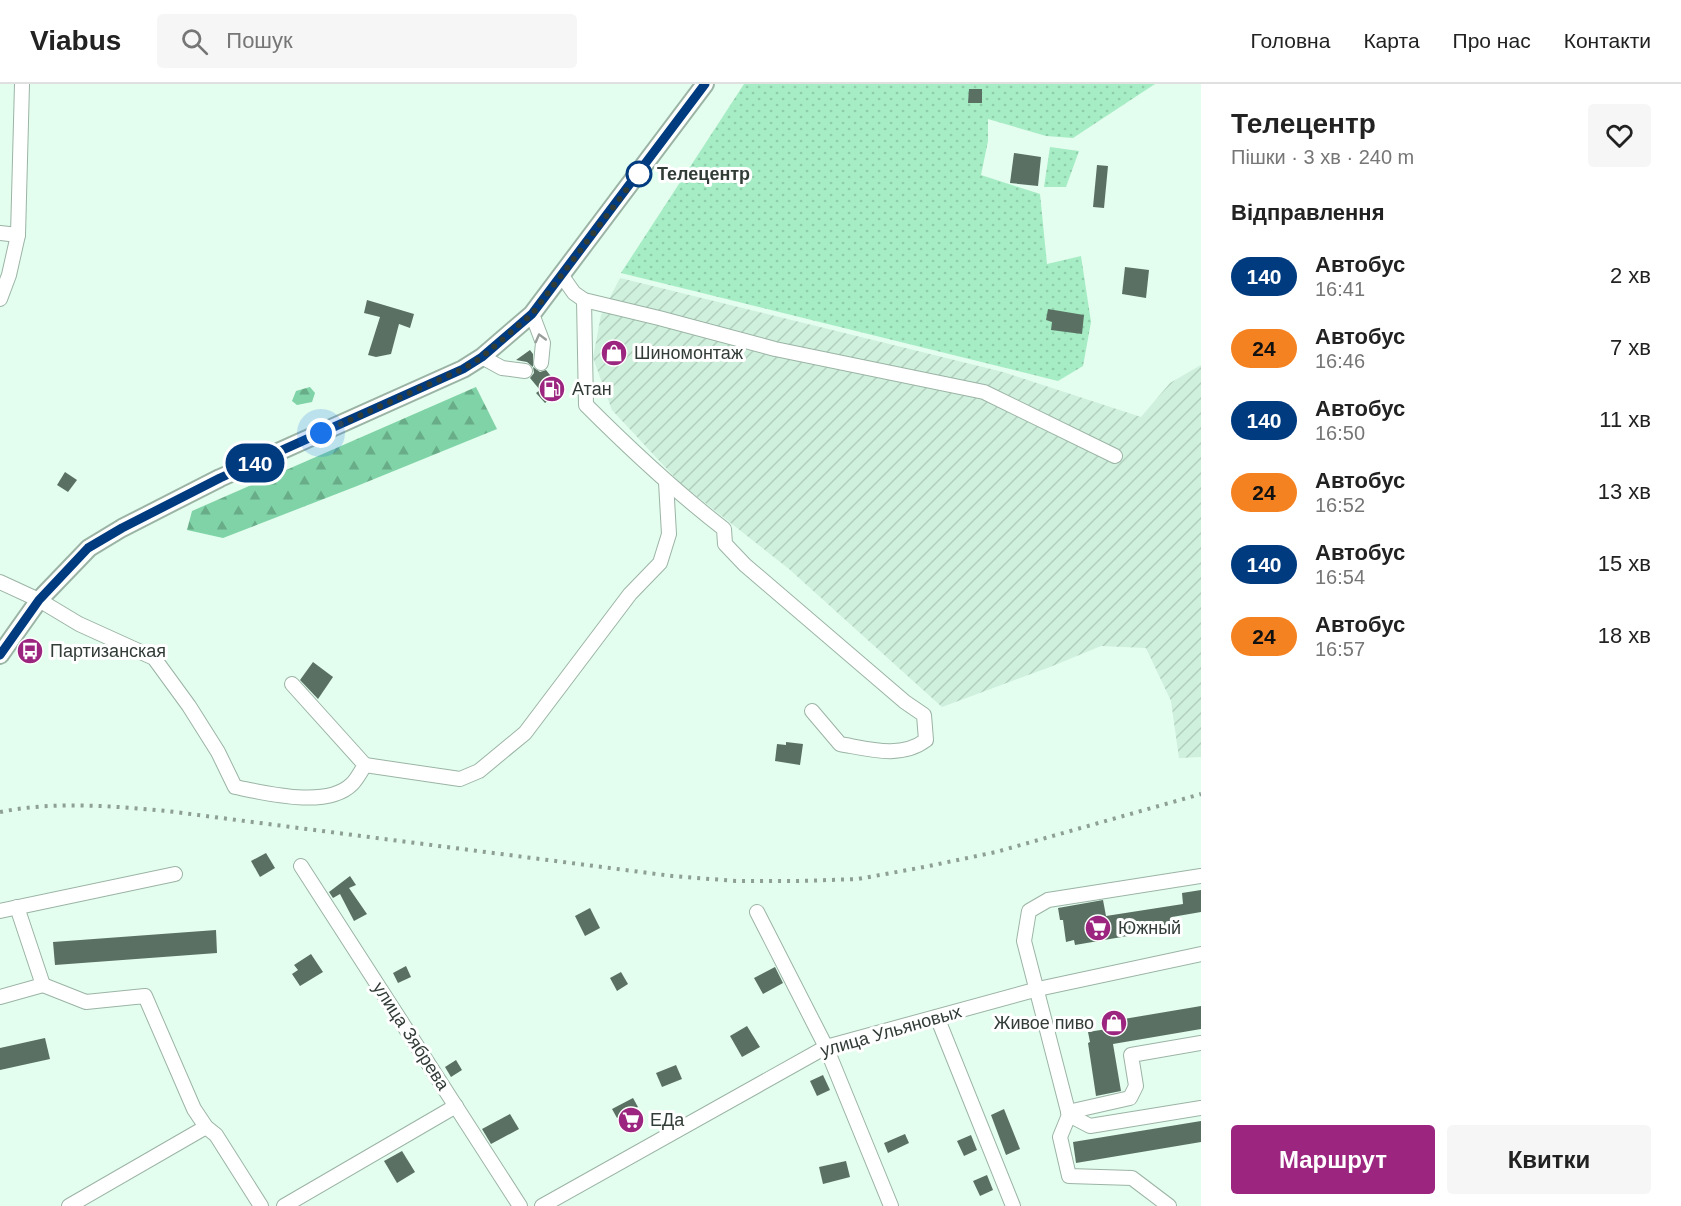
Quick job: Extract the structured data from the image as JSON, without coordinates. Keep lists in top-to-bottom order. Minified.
{"streets":{"street":["улица Ульяновых","улица Зябрева"]},"places":{"other":["Телецентр"],"shop":["Шиномонтаж","Живое пиво"],"fuel station":["Атан"],"bus stop":["Партизанская"],"supermarket":["Южный","ЕДа"]},"lines":["bus line 140"],"page":{"header":"Viabus","search":"Пошук","nav":["Головна","Карта","Про нас","Контакти"],"on_map":"140","heading":[["Телецентр","Пішки · 3 хв · 240 m"],"Відправлення"],"list":[{"mark":"140","name":"Автобус","note":"16:41","value":"2 хв"},{"mark":"24","name":"Автобус","note":"16:46","value":"7 хв"},{"mark":"140","name":"Автобус","note":"16:50","value":"11 хв"},{"mark":"24","name":"Автобус","note":"16:52","value":"13 хв"},{"mark":"140","name":"Автобус","note":"16:54","value":"15 хв"},{"mark":"24","name":"Автобус","note":"16:57","value":"18 хв"}],"buttons":["Маршрут","Квитки"]}}
